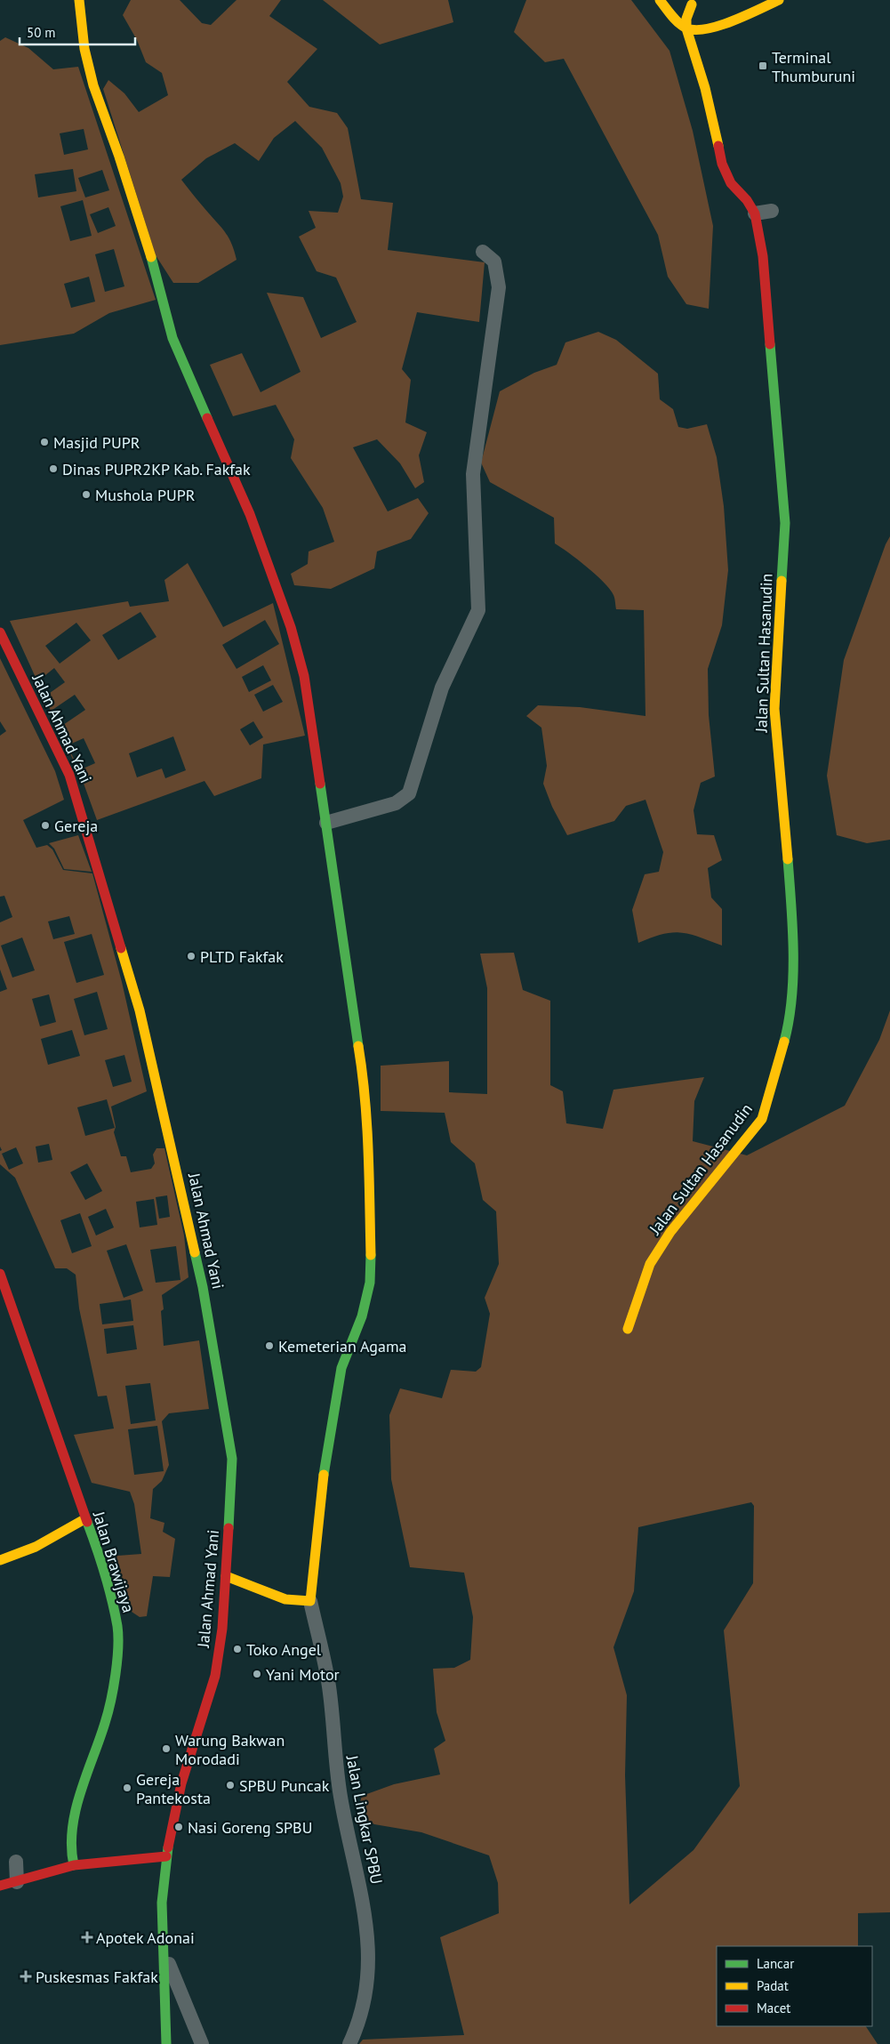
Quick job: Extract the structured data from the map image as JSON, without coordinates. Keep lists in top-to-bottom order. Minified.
{"streets":{"main road":["Jalan Sultan Hasanudin","Jalan Ahmad Yani","Jalan Brawijaya"],"street":["Jalan Lingkar SPBU"]},"places":{"transit":["Terminal Thumburuni"],"other":["Masjid PUPR","Dinas PUPR2KP Kab. Fakfak","Mushola PUPR","Gereja","PLTD Fakfak","Kemeterian Agama","Toko Angel","Yani Motor","Warung Bakwan Morodadi","SPBU Puncak","Gereja Pantekosta","Nasi Goreng SPBU"],"health":["Apotek Adonai","Puskesmas Fakfak"]},"legend":["Lancar","Padat","Macet"],"scale_bar":"50 m"}
